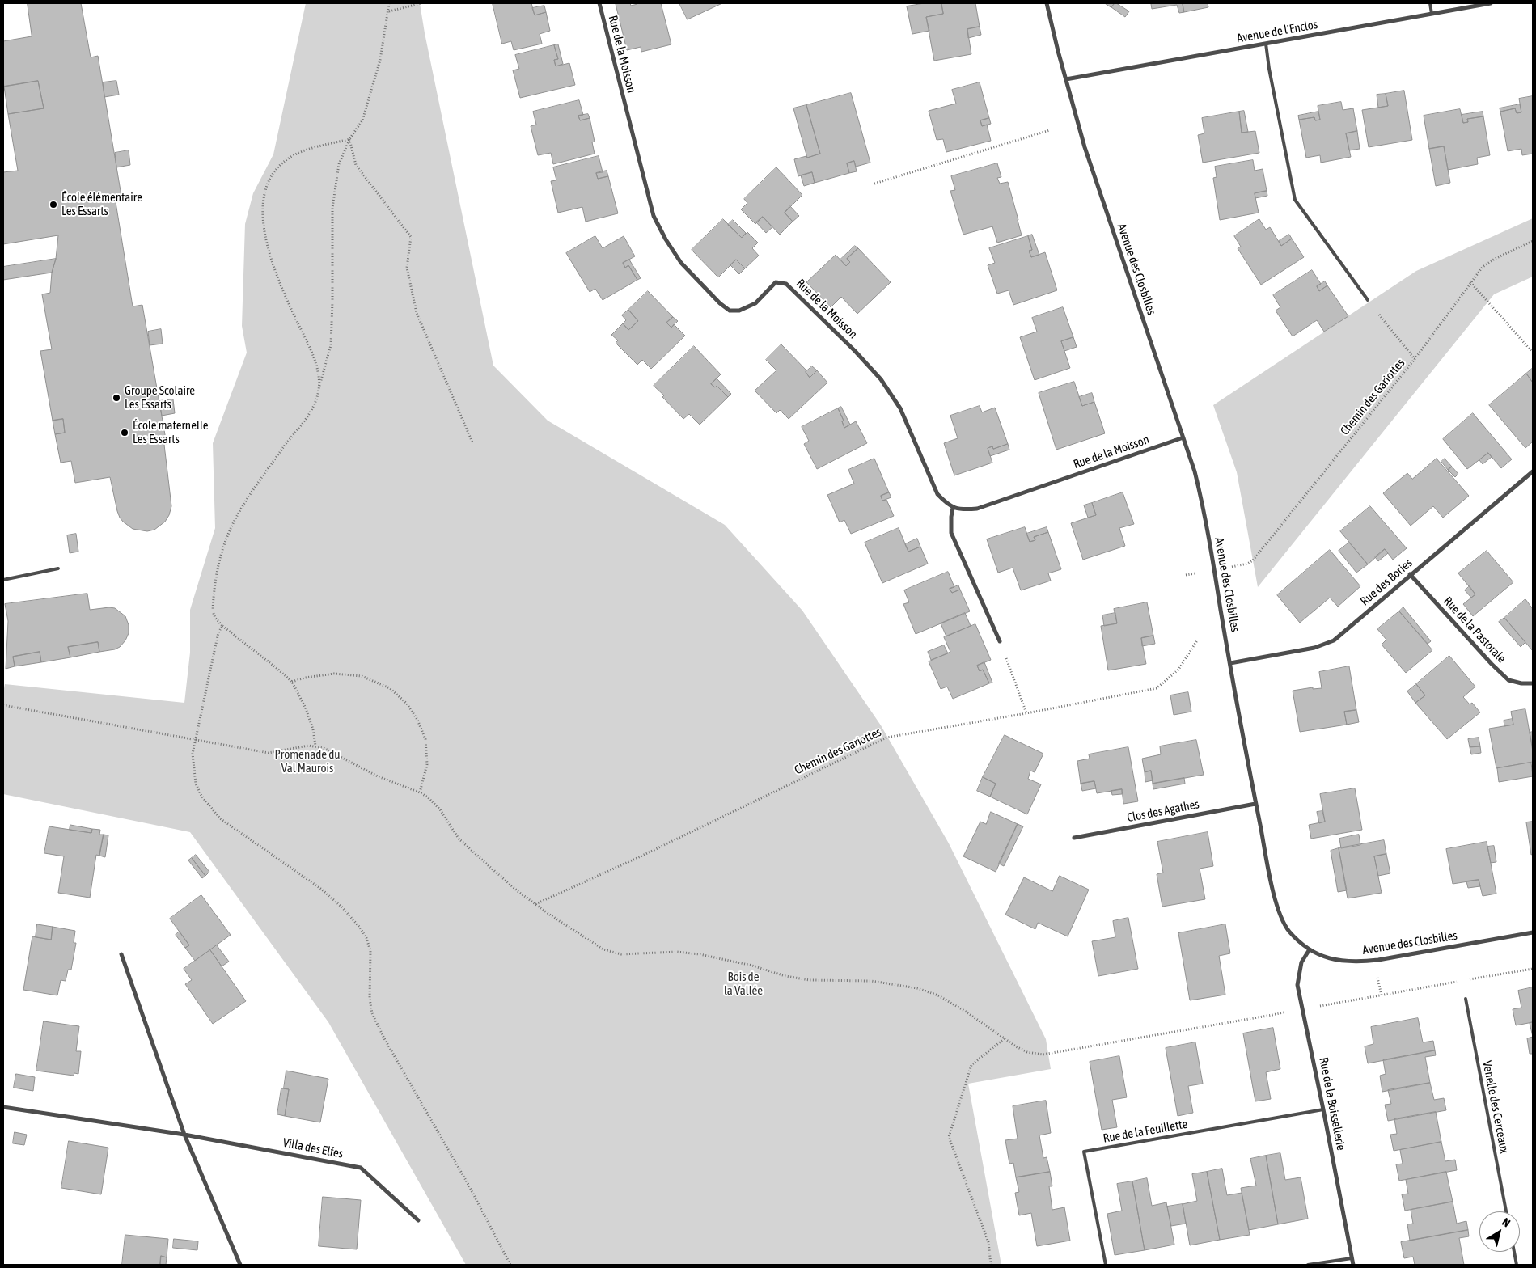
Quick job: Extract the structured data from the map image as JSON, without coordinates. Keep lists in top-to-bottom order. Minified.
{"streets":{"street":["Avenue de l'Enclos","Rue de la Moisson","Avenue des Closbilles","Rue des Bories","Rue de la Pastorale","Clos des Agathes","Rue de la Boissellerie","Villa des Elfes"],"lane":["Venelle des Cerceaux","Rue de la Feuillette"],"path":["Chemin des Gariottes"]},"crossings":[["Avenue de l'Enclos","Avenue des Closbilles"],["Rue de la Moisson","Avenue des Closbilles"],["Avenue des Closbilles","Rue des Bories"],["Avenue des Closbilles","Clos des Agathes"],["Avenue des Closbilles","Rue de la Boissellerie"],["Rue des Bories","Rue de la Pastorale"],["Rue de la Boissellerie","Rue de la Feuillette"]],"parks":["Promenade du Val Maurois","Bois de la Vallée"],"places":["École élémentaire Les Essarts","Groupe Scolaire Les Essarts","École maternelle Les Essarts"],"north":"top right"}
